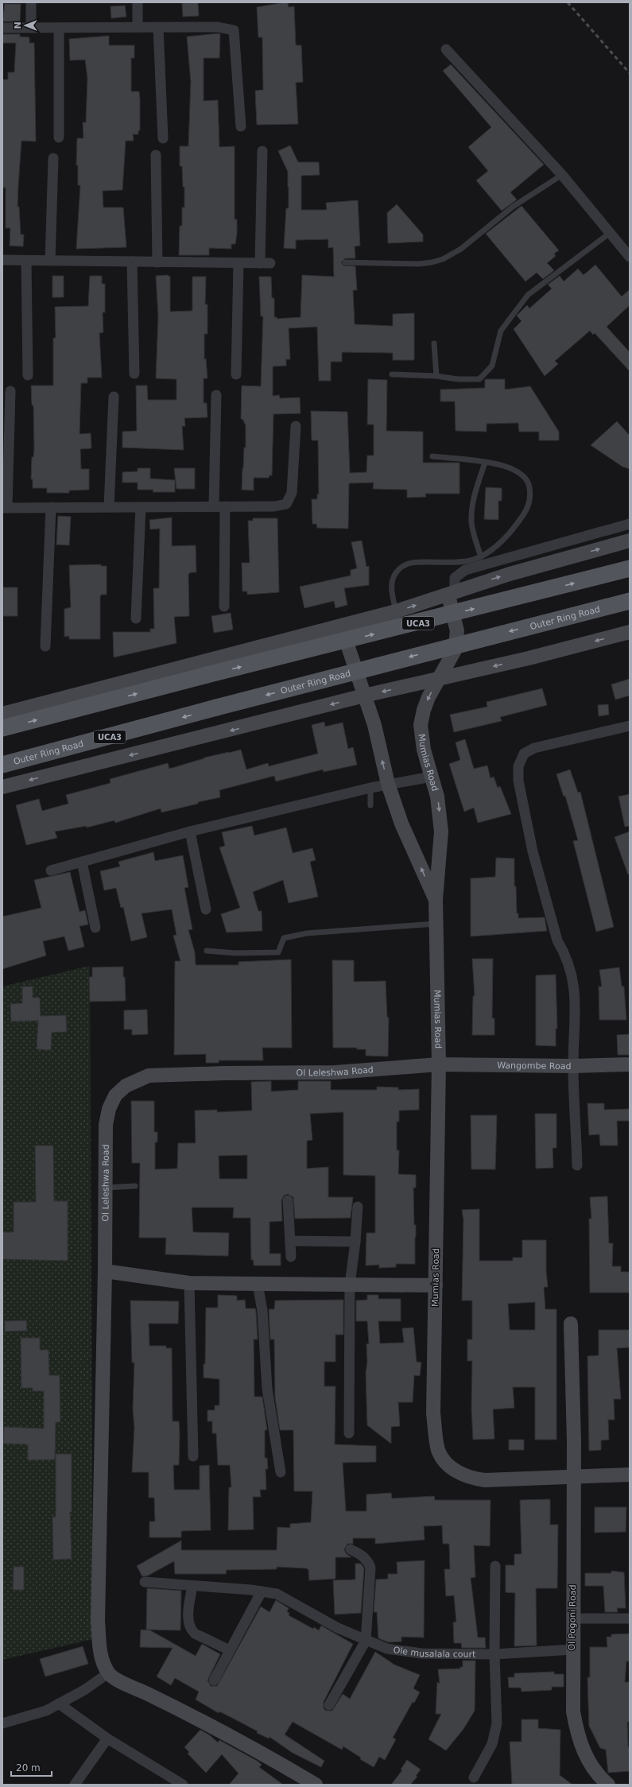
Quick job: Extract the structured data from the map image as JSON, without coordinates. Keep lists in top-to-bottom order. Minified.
{"streets":{"main road":["Outer Ring Road","UCA3","Mumias Road","Wangombe Road","Ol Leleshwa Road","Ol Pogoni Road"],"street":["Ole musalala court"]},"crossings":[["UCA3","Mumias Road"],["Mumias Road","Wangombe Road"],["Mumias Road","Ol Leleshwa Road"],["Mumias Road","Ol Pogoni Road"],["Wangombe Road","Ol Leleshwa Road"],["Ol Pogoni Road","Ole musalala court"]],"scale_bar":"20 m","north":"left"}
